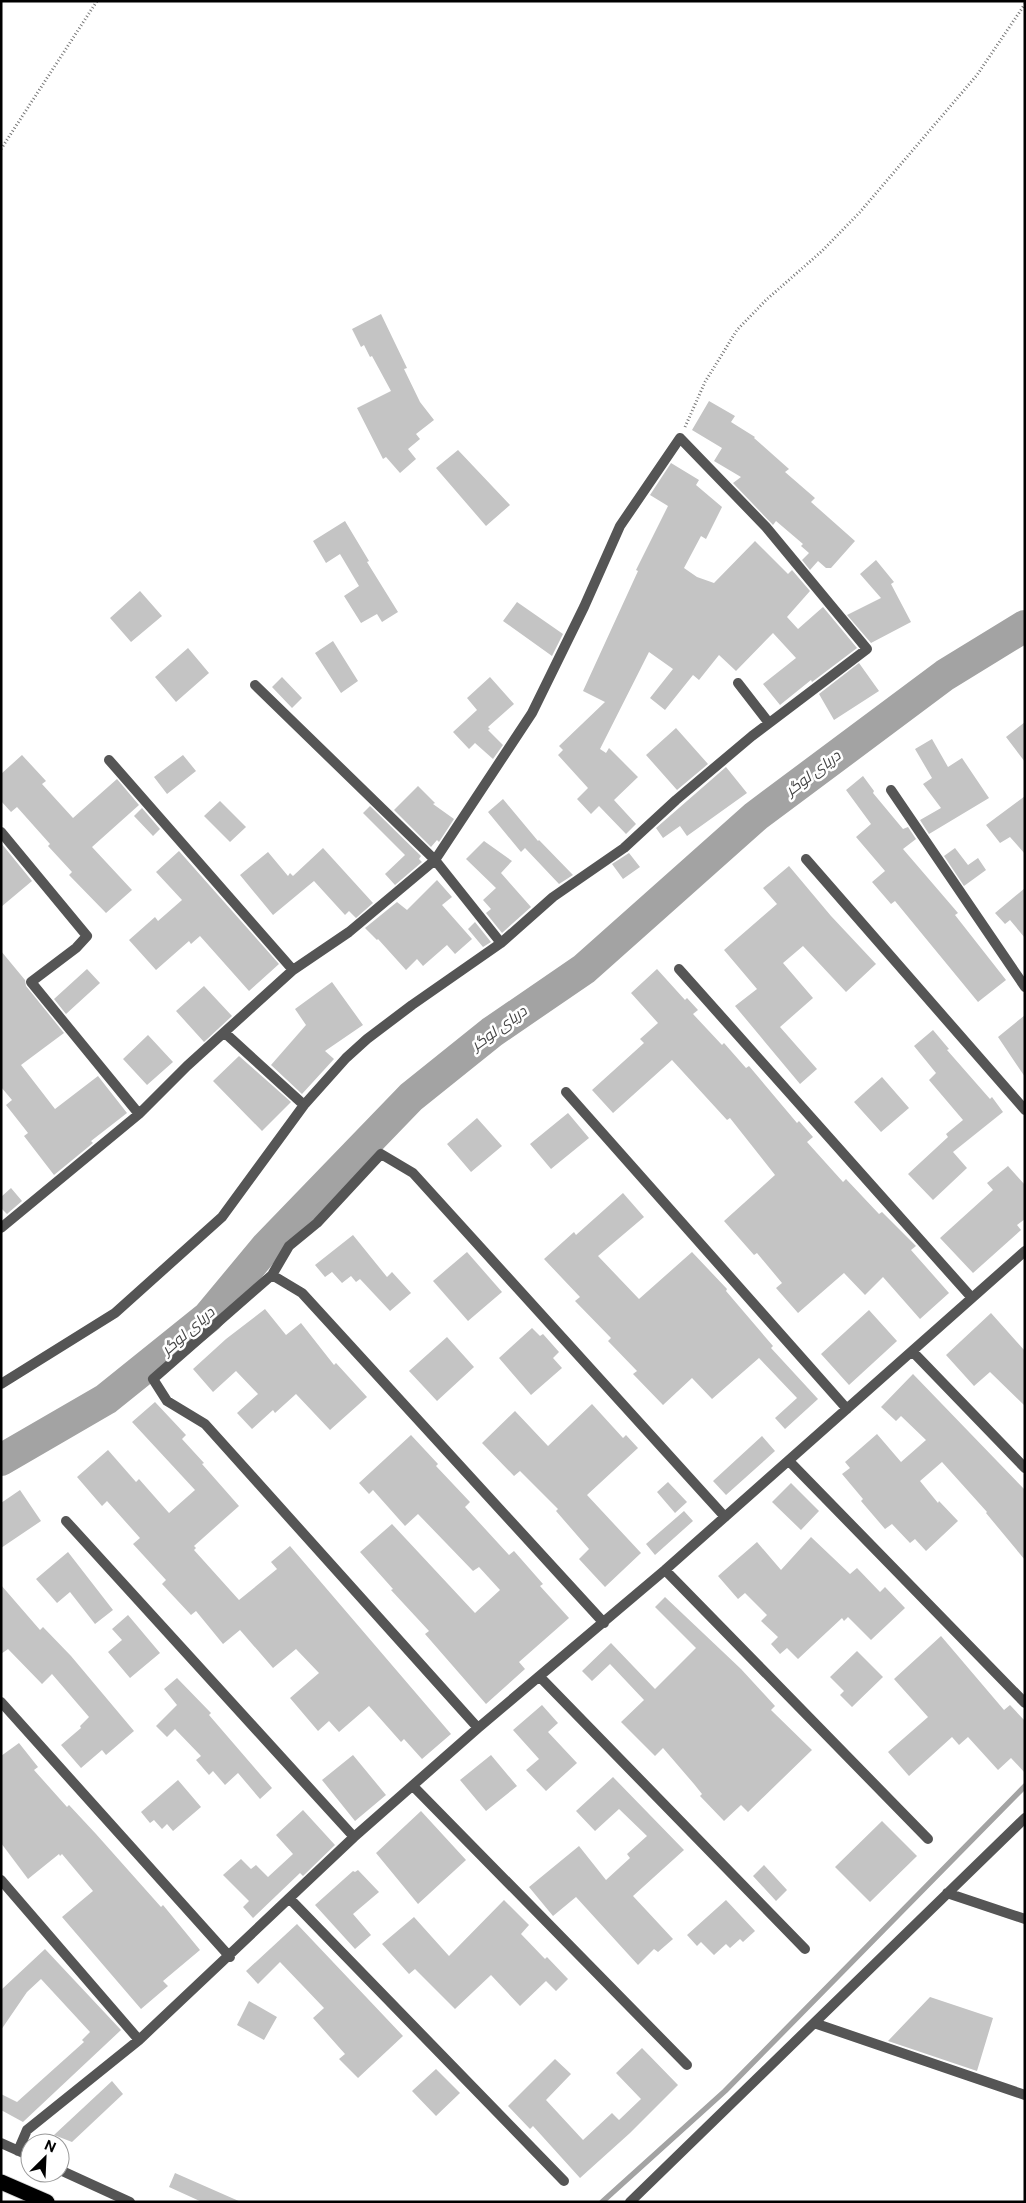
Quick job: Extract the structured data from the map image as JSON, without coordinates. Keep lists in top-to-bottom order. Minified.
{"water":["دریای لوگر"],"north":"top right"}
